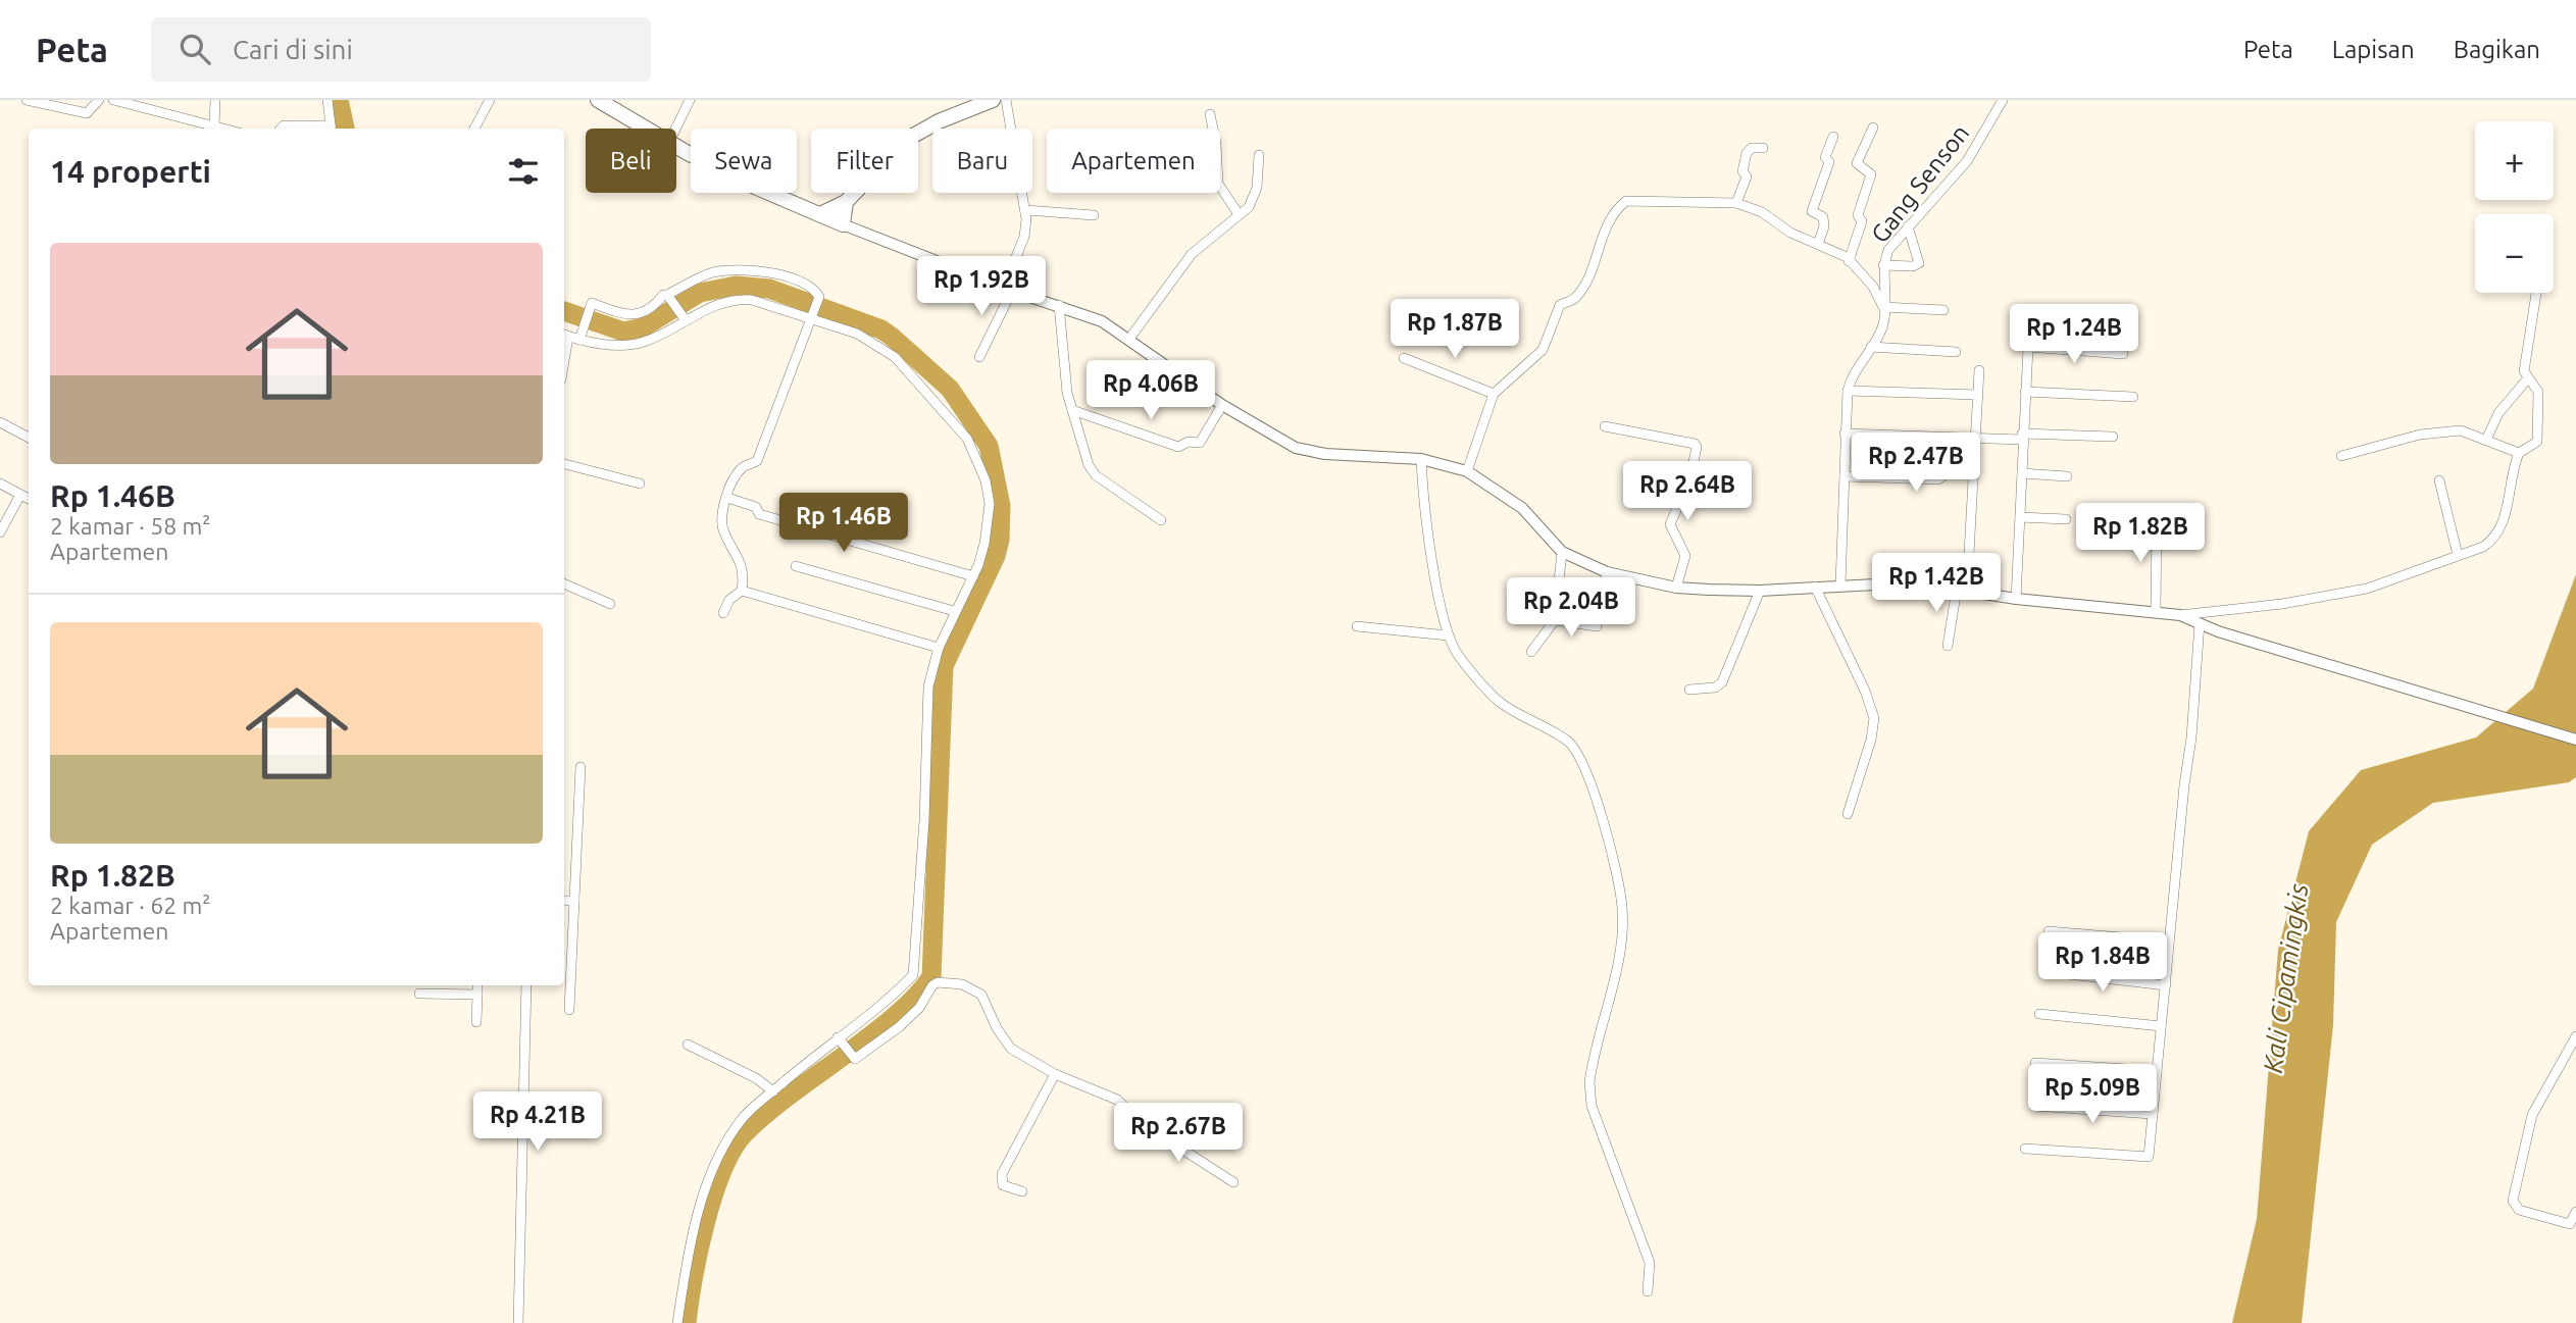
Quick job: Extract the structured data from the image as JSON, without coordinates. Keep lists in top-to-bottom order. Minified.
{"streets":{"street":["Gang Senson"]},"water":["Kali Cipamingkis"],"page":{"header":"Peta","search":"Cari di sini","nav":["Peta","Lapisan","Bagikan"],"map_buttons":["+","−"],"chip":["Beli","Sewa","Filter","Baru","Apartemen"],"heading":"14 properti","list":[{"name":"Rp 1.46B","note":"2 kamar · 58 m² · Apartemen"},{"name":"Rp 1.82B","note":"2 kamar · 62 m² · Apartemen"}],"price":["Rp 1.92B","Rp 1.87B","Rp 1.24B","Rp 4.06B","Rp 2.47B","Rp 2.64B","Rp 1.46B","Rp 1.82B","Rp 1.42B","Rp 2.04B","Rp 1.84B","Rp 5.09B","Rp 4.21B","Rp 2.67B"]}}
